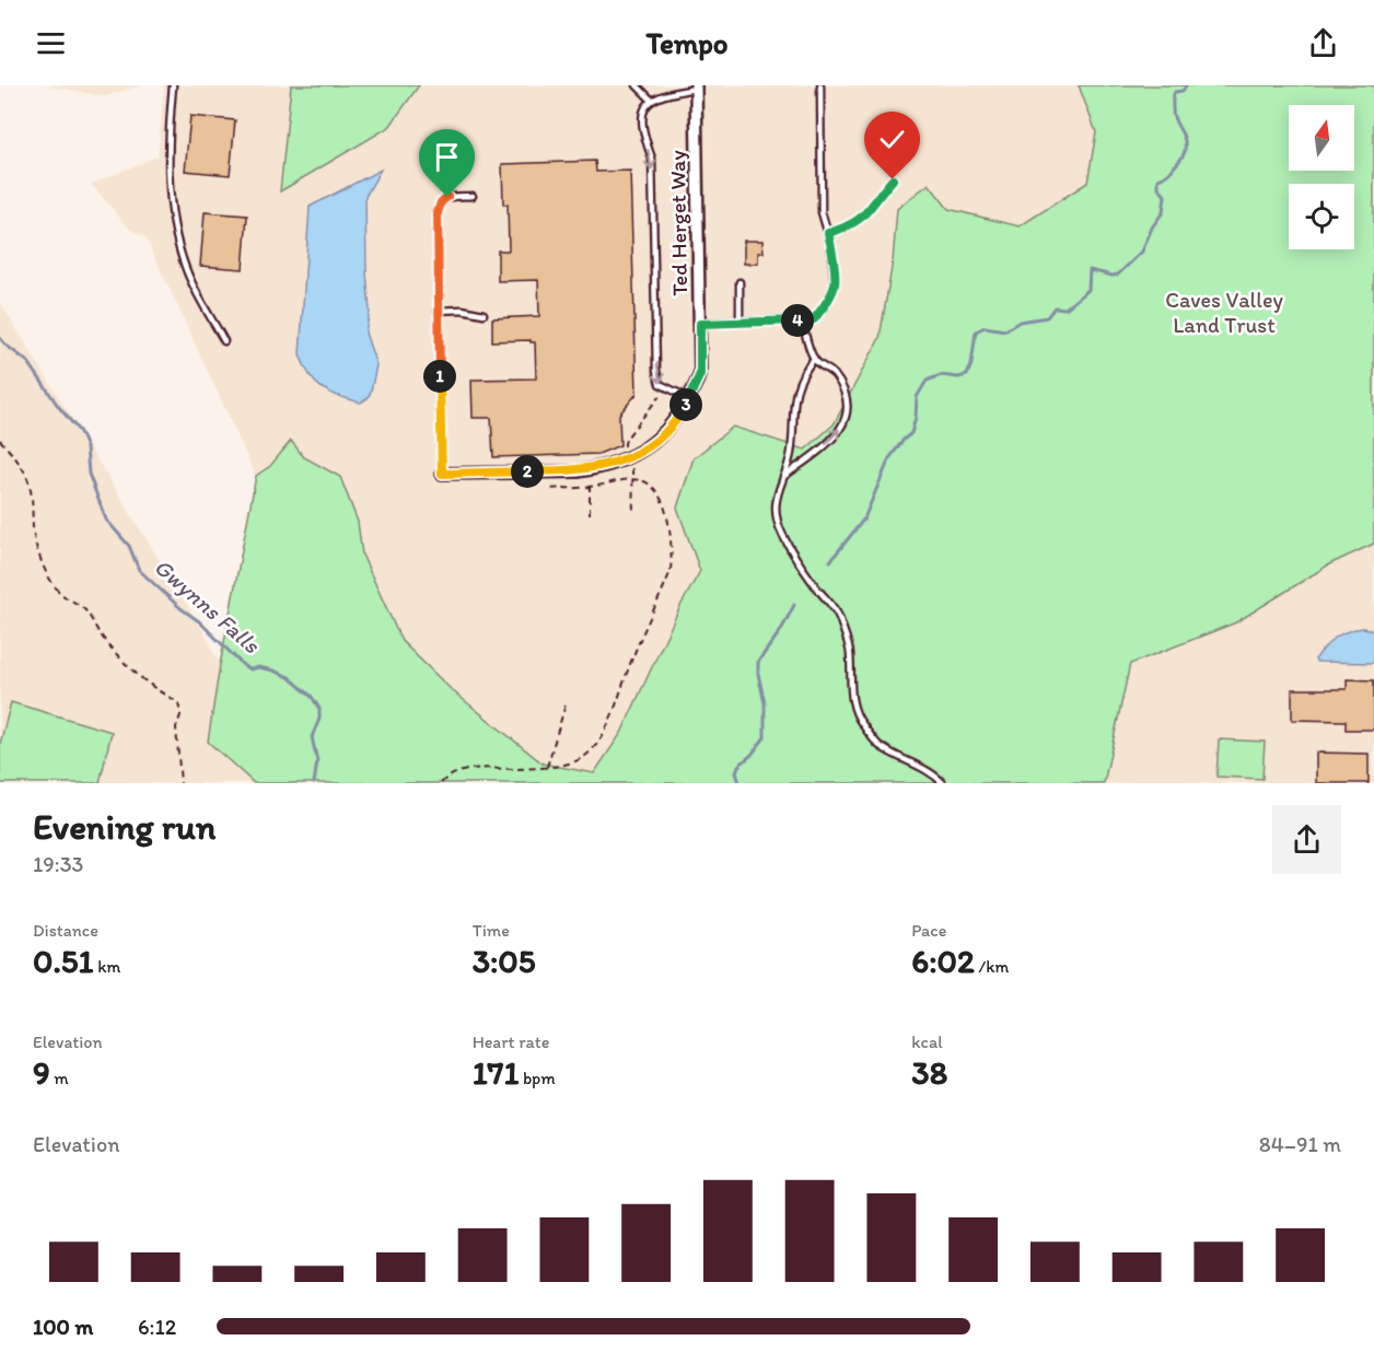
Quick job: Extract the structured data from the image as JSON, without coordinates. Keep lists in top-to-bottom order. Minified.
{"streets":{"street":["Ted Herget Way"]},"water":["Gwynns Falls"],"parks":["Caves Valley Land Trust"],"north":"top","page":{"header":"Tempo","pins":["4","1","3","2"],"heading":["Evening run","19:33"],"stats":[["Distance","0.51 km"],["Time","3:05"],["Pace","6:02 /km"],["Elevation","9 m"],["Heart rate","171 bpm"],["kcal","38"]],"chart":["Elevation","84–91 m"],"list":[{"name":"100 m","note":"6:12"}]}}
